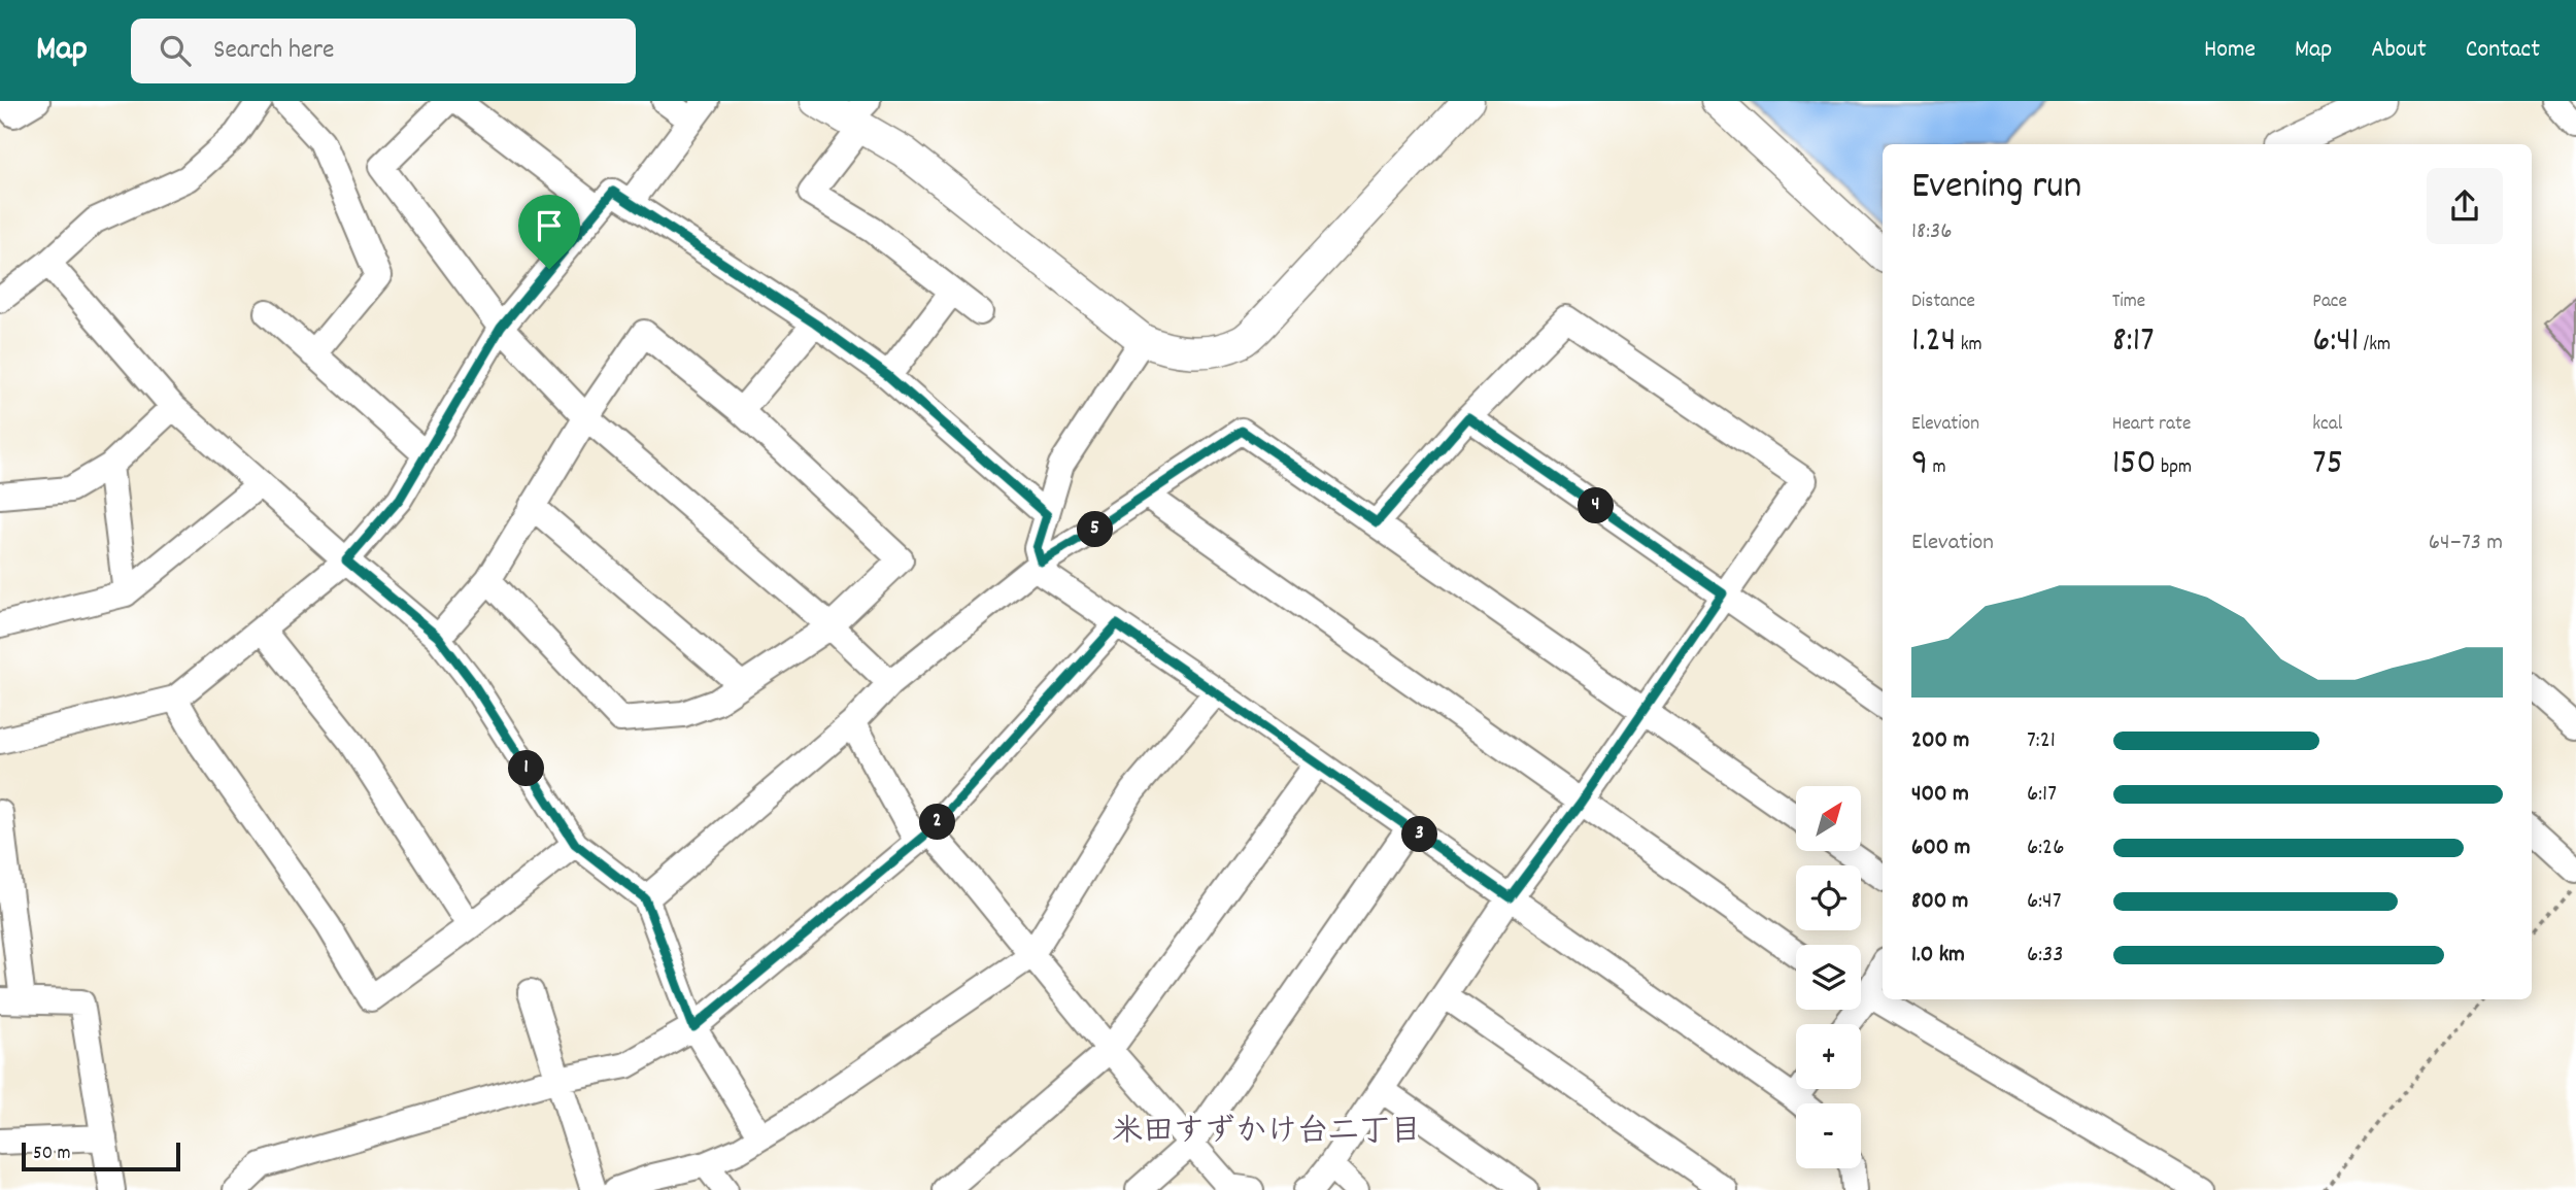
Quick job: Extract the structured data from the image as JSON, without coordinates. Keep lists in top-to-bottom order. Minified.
{"districts":["米田すずかけ台二丁目"],"scale_bar":"50 m","north":"top right","page":{"header":"Map","search":"Search here","nav":["Home","Map","About","Contact"],"heading":["Evening run","18:36"],"stats":[["Distance","1.24 km"],["Time","8:17"],["Pace","6:41 /km"],["Elevation","9 m"],["Heart rate","150 bpm"],["kcal","75"]],"pins":["4","5","1","2","3"],"chart":["Elevation","64–73 m"],"list":[{"name":"200 m","note":"7:21"},{"name":"400 m","note":"6:17"},{"name":"600 m","note":"6:26"},{"name":"800 m","note":"6:47"},{"name":"1.0 km","note":"6:33"}],"map_buttons":["+","−"],"scale":"50 m"}}
